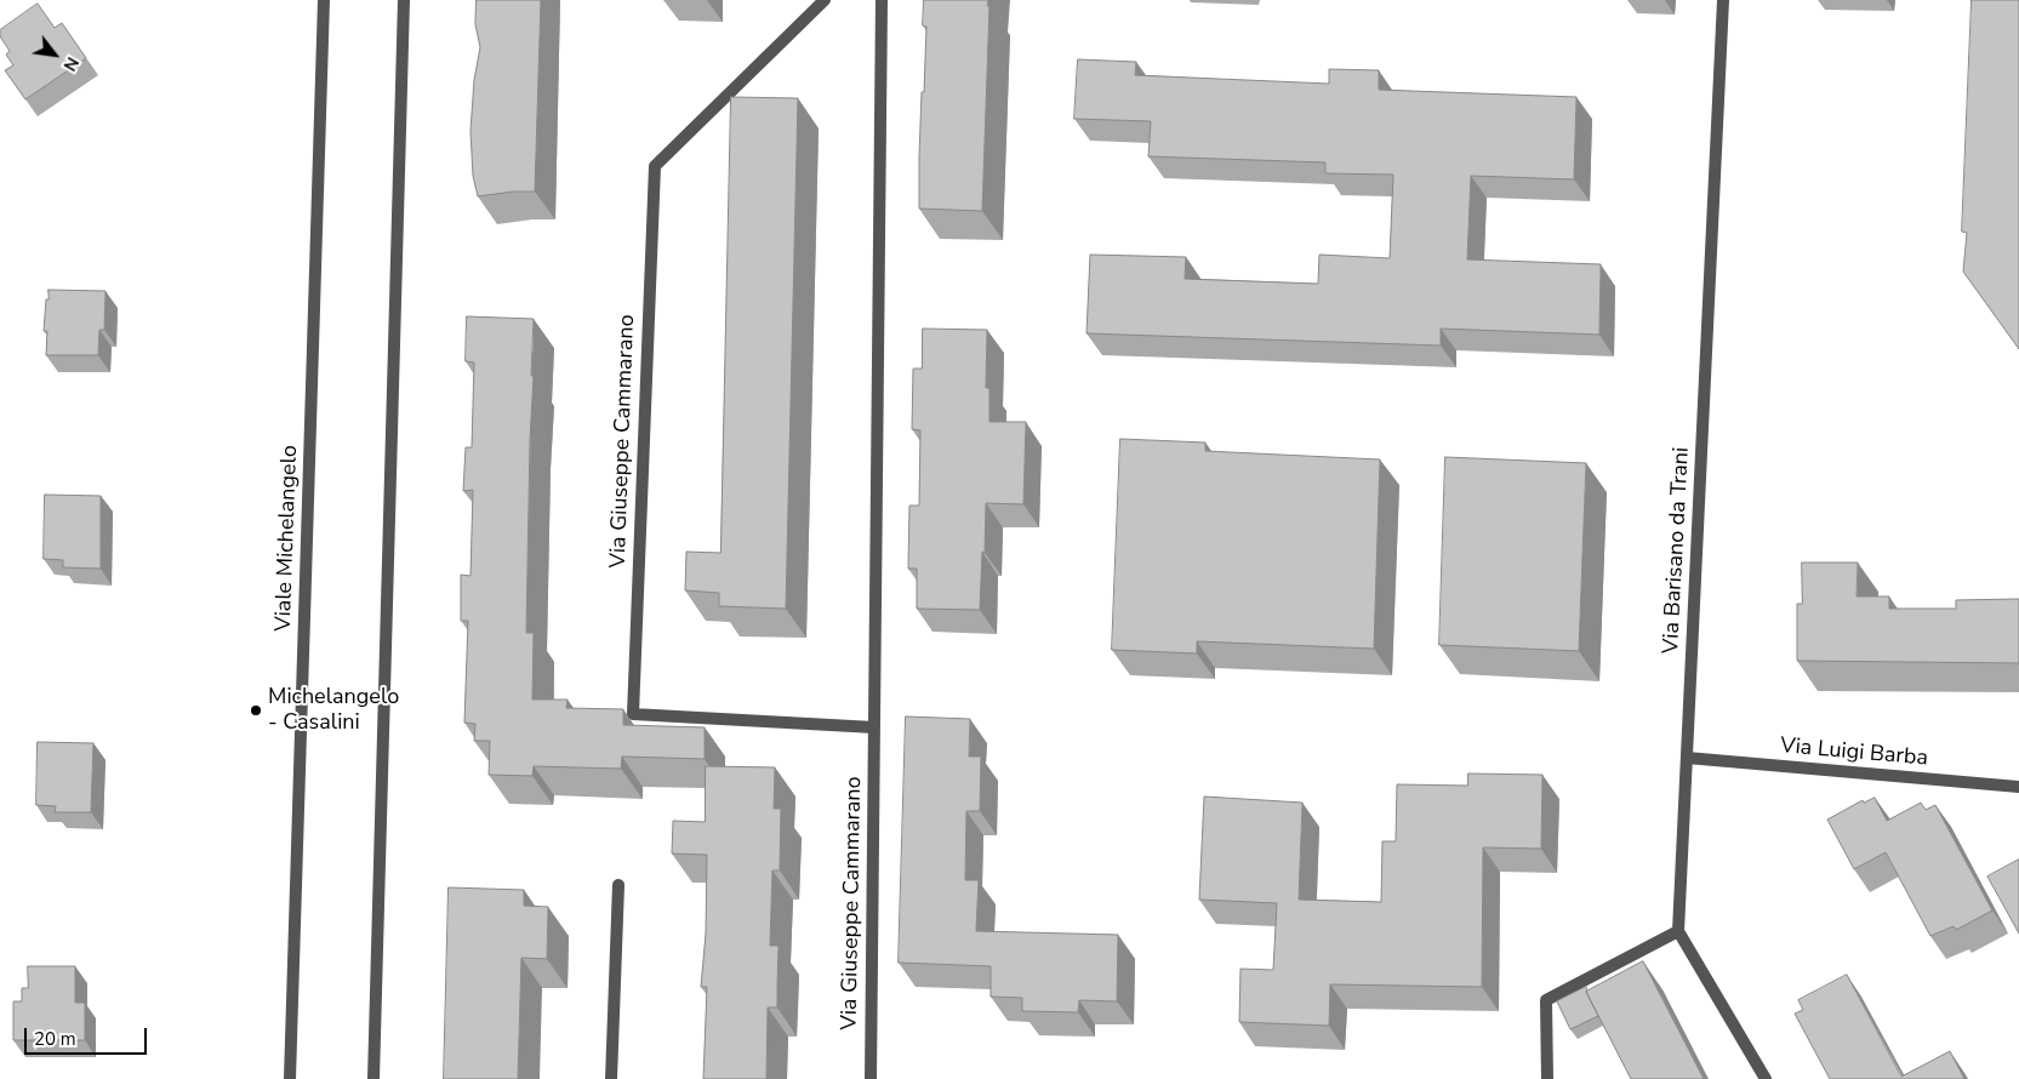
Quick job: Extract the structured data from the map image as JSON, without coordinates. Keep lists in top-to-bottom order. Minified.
{"streets":{"street":["Via Giuseppe Cammarano","Viale Michelangelo","Via Barisano da Trani","Via Luigi Barba"]},"crossings":[["Via Barisano da Trani","Via Luigi Barba"]],"places":["Michelangelo - Casalini"],"scale_bar":"20 m","north":"bottom right"}
